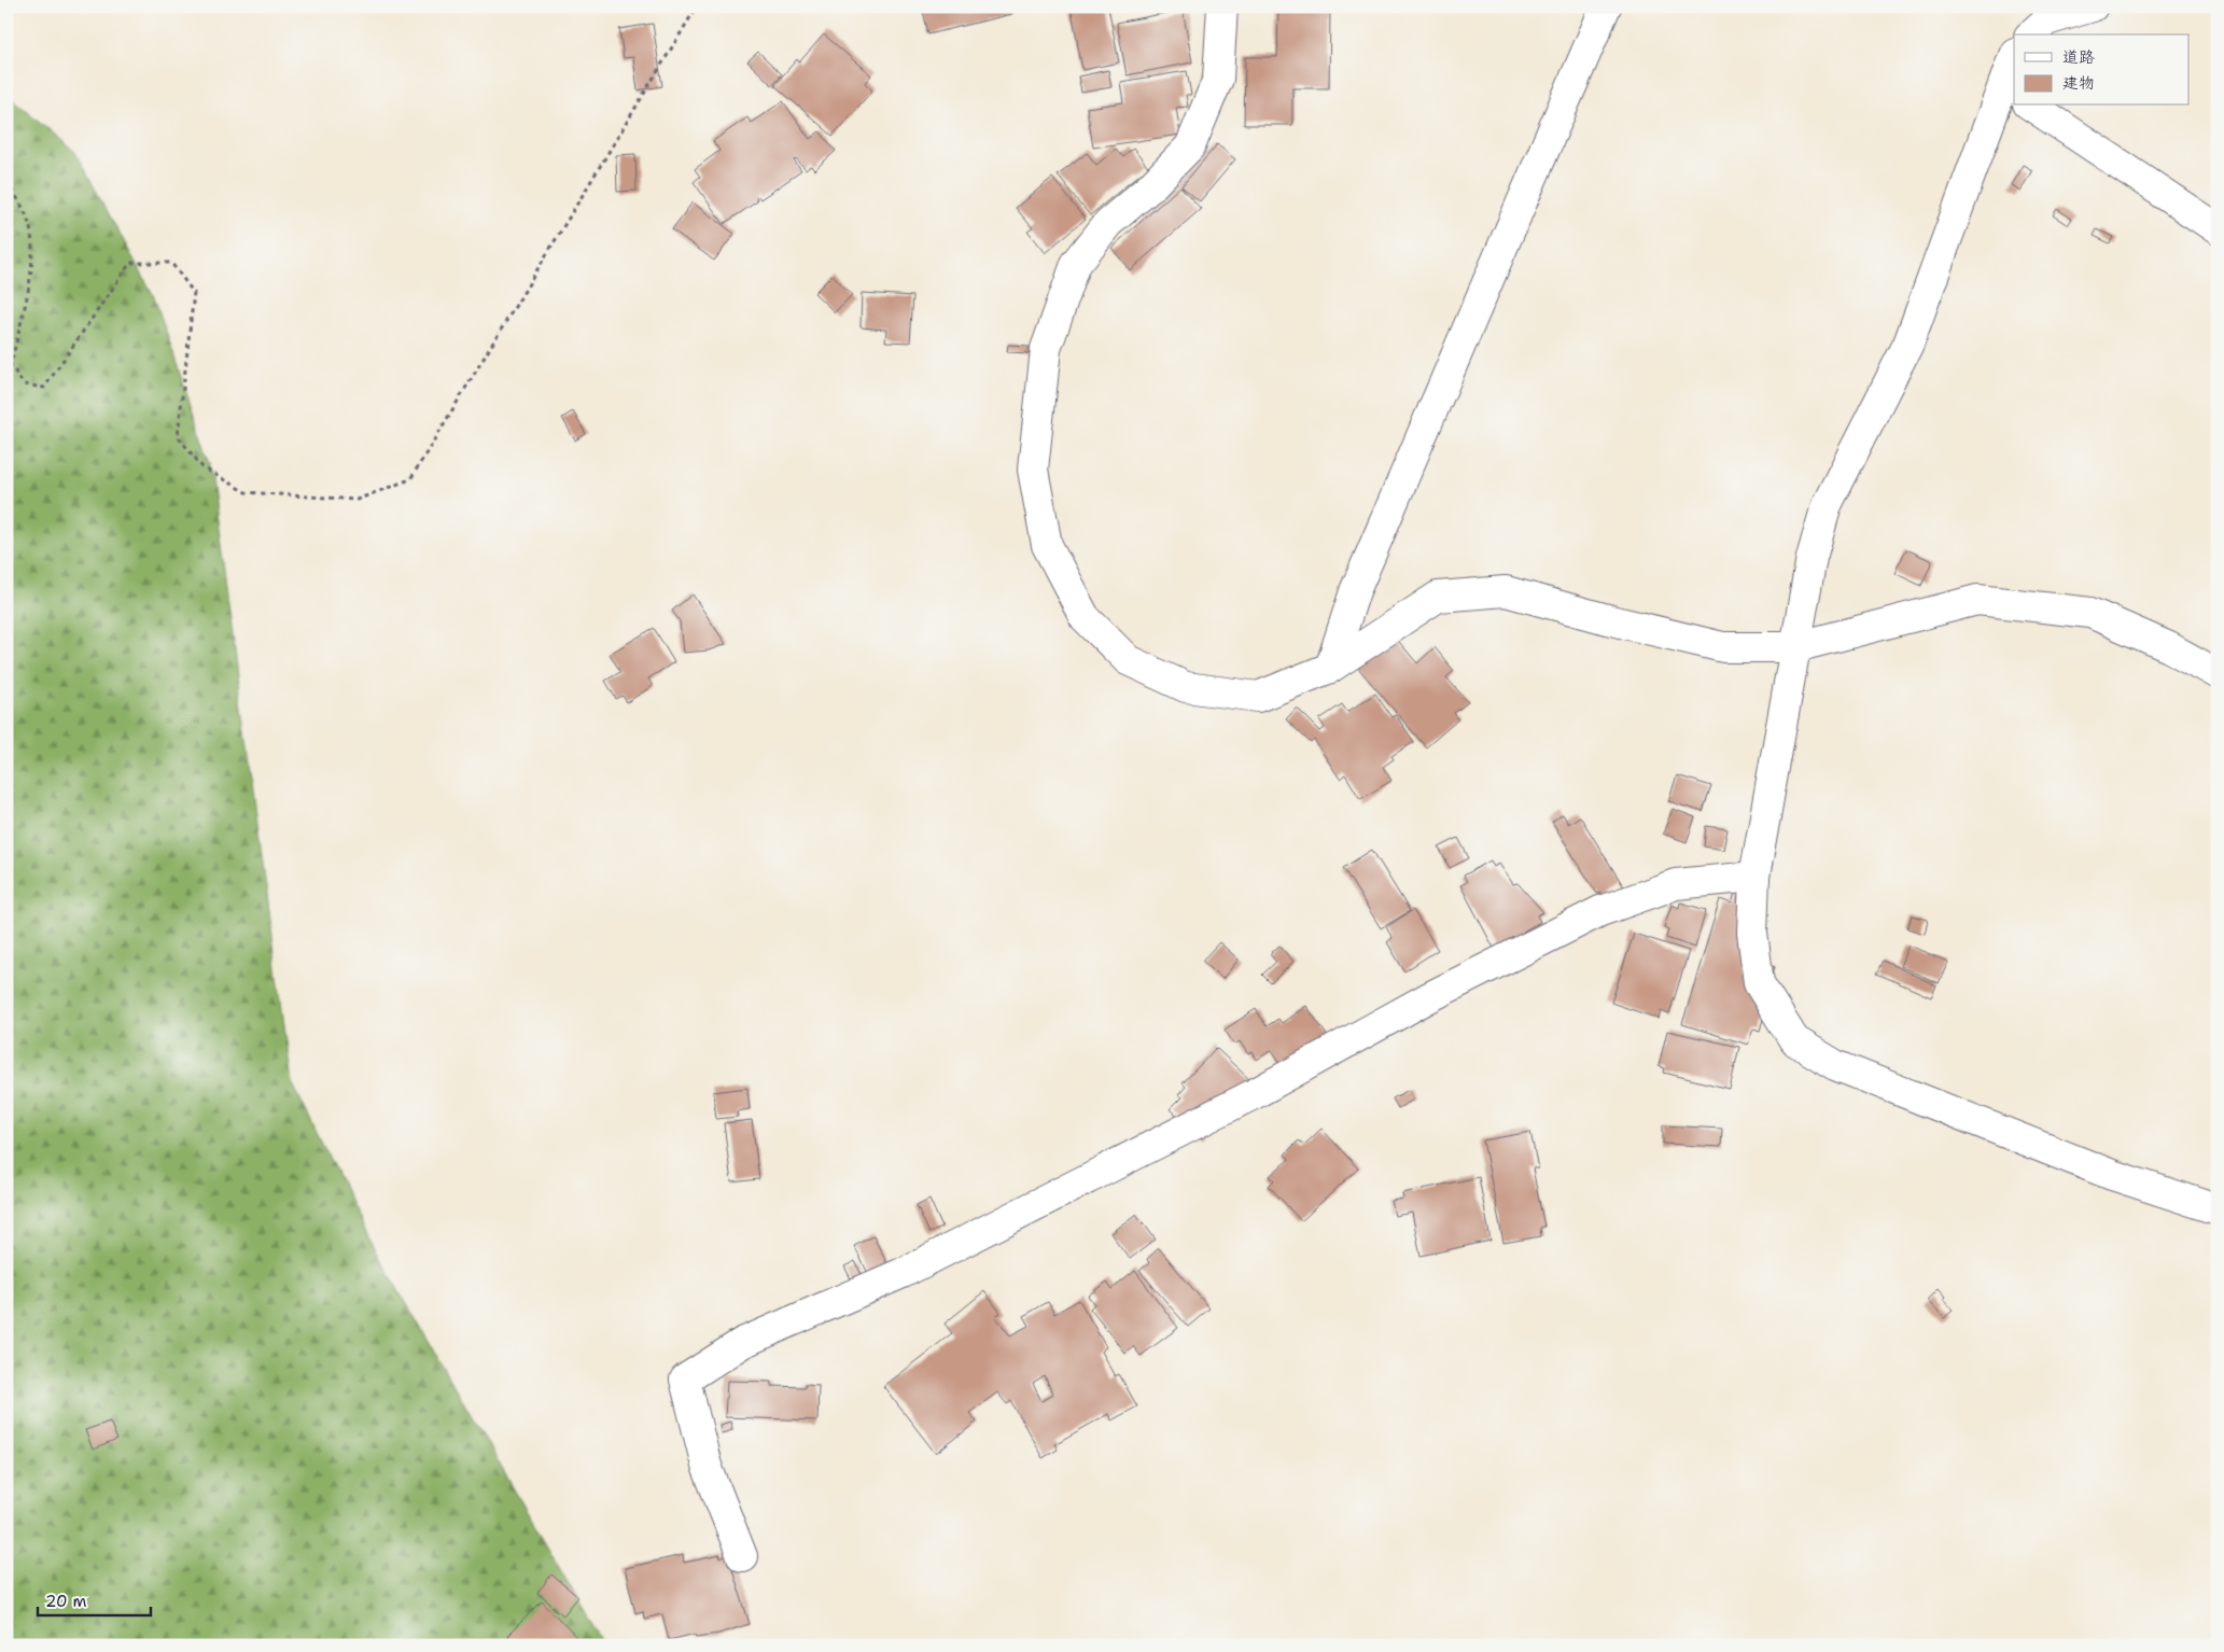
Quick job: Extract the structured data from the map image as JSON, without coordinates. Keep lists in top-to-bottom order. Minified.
{"legend":["道路","建物"],"scale_bar":"20 m"}
